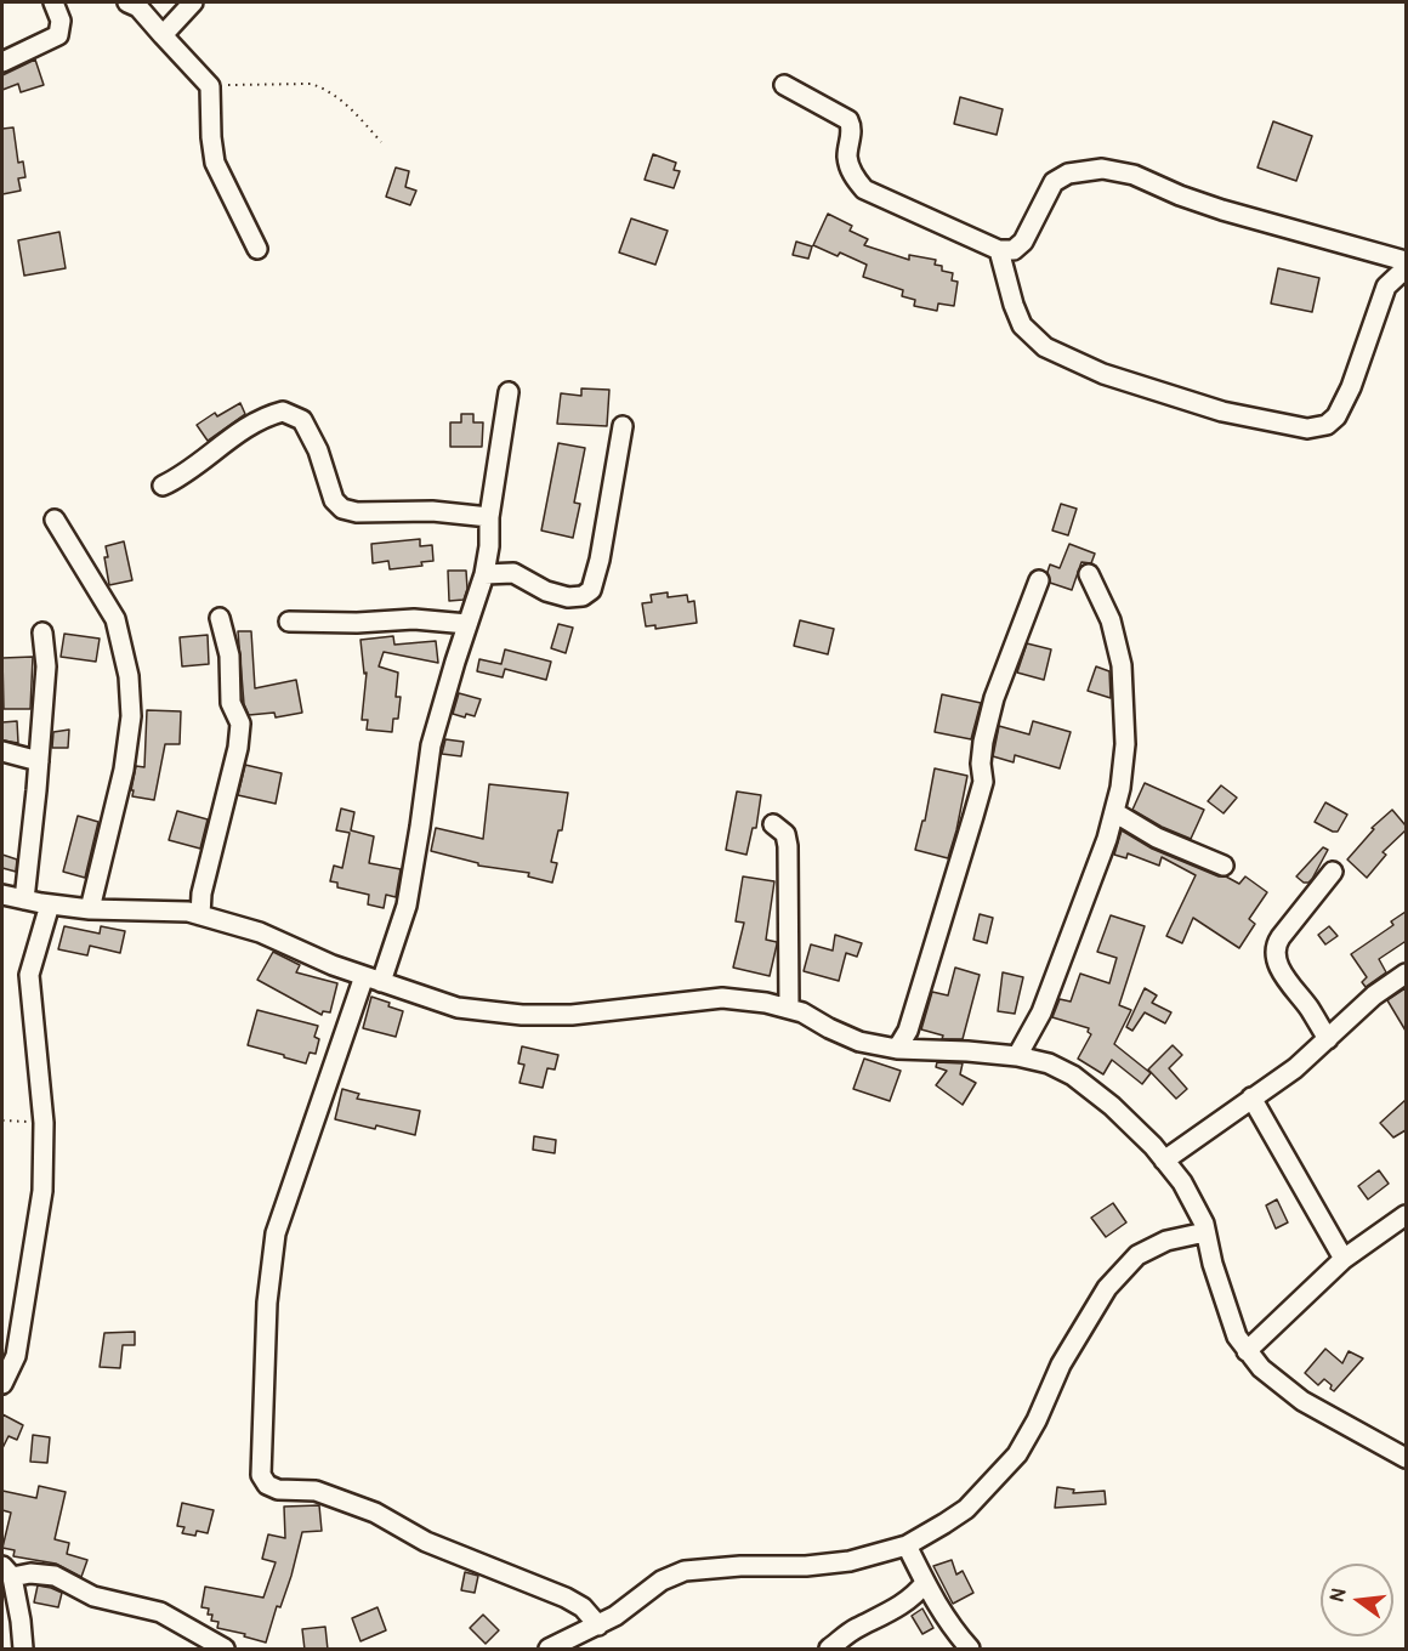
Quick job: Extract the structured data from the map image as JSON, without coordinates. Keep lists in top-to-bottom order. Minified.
{"north":"left"}
